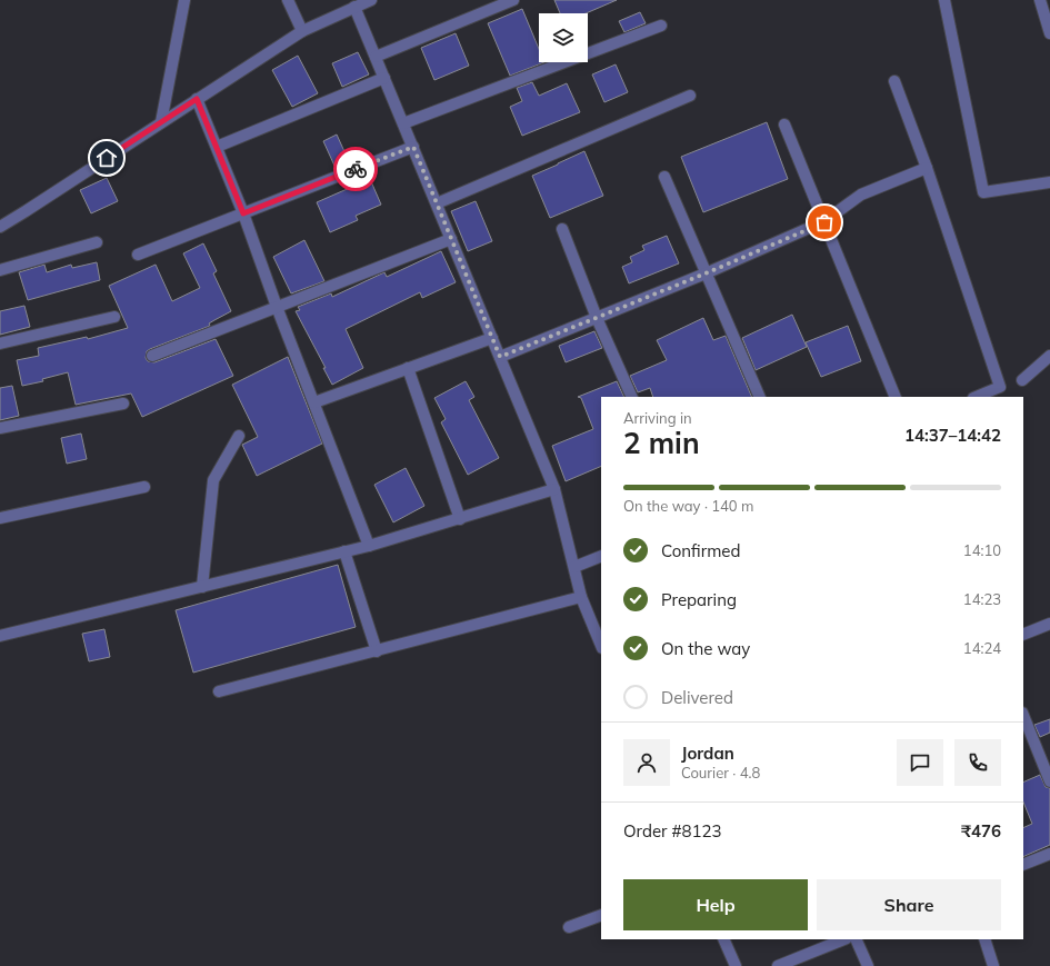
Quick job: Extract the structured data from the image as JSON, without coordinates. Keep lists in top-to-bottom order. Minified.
{"page":{"heading":["2 min","Arriving in","14:37–14:42"],"panel":["Jordan","Courier · 4.8","Order #8123","₹476"],"bar":"On the way · 140 m","list":[["Confirmed","14:10"],["Preparing","14:23"],["On the way","14:24"],"Delivered"],"buttons":["Help","Share"]}}
